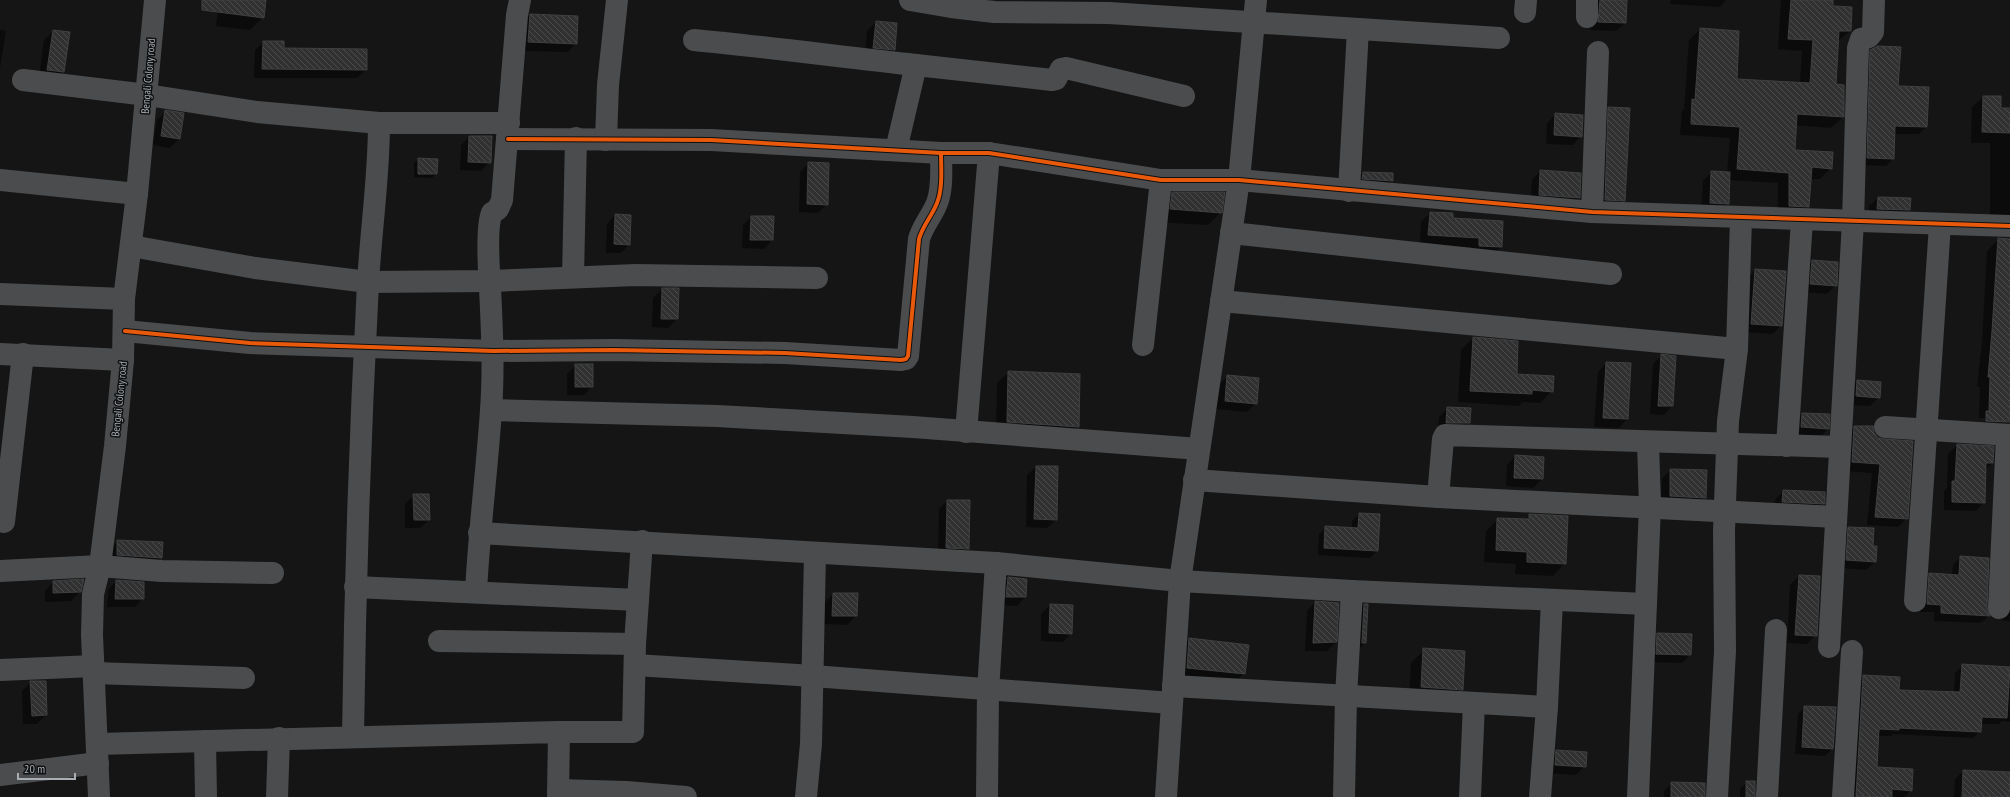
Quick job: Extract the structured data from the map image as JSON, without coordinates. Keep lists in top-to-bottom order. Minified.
{"streets":{"street":["Bengali Colony road"]},"scale_bar":"20 m"}
